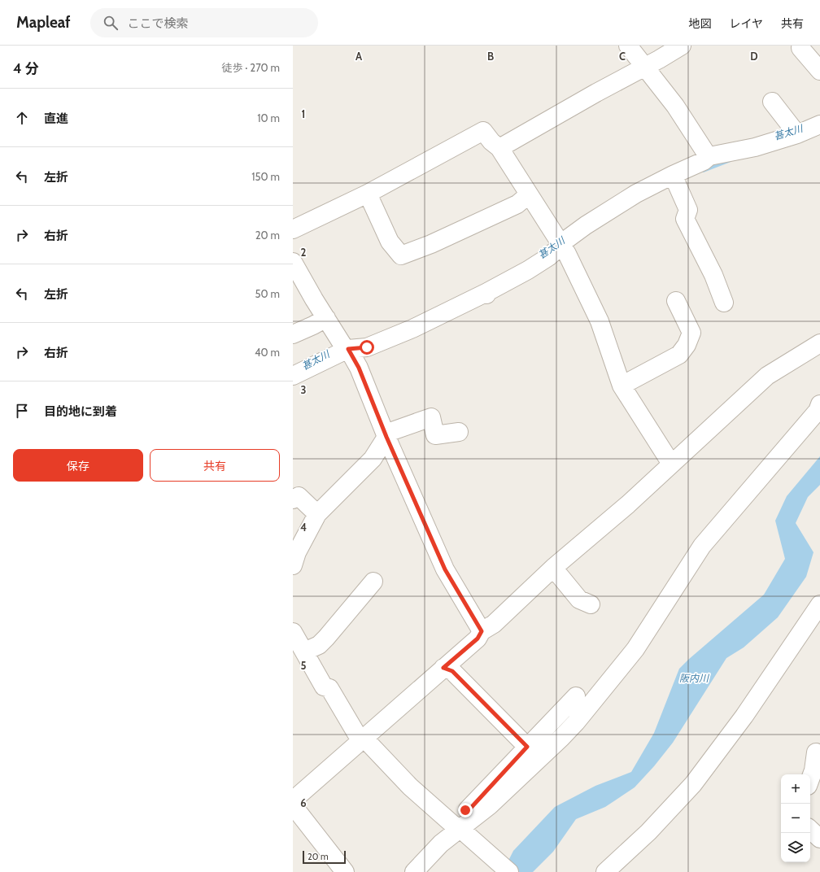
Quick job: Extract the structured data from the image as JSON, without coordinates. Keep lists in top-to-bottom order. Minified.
{"water":["甚太川","阪内川"],"scale_bar":"20 m","page":{"header":"Mapleaf","search":"ここで検索","nav":["地図","レイヤ","共有"],"heading":["4 分","徒歩 · 270 m"],"list":[["直進","10 m"],["左折","150 m"],["右折","20 m"],["左折","50 m"],["右折","40 m"],"目的地に到着"],"buttons":["保存","共有"],"map_buttons":["+","−"],"scale":"20 m"},"grid":{"columns":["A","B","C","D"],"rows":["1","2","3","4","5","6"]}}
